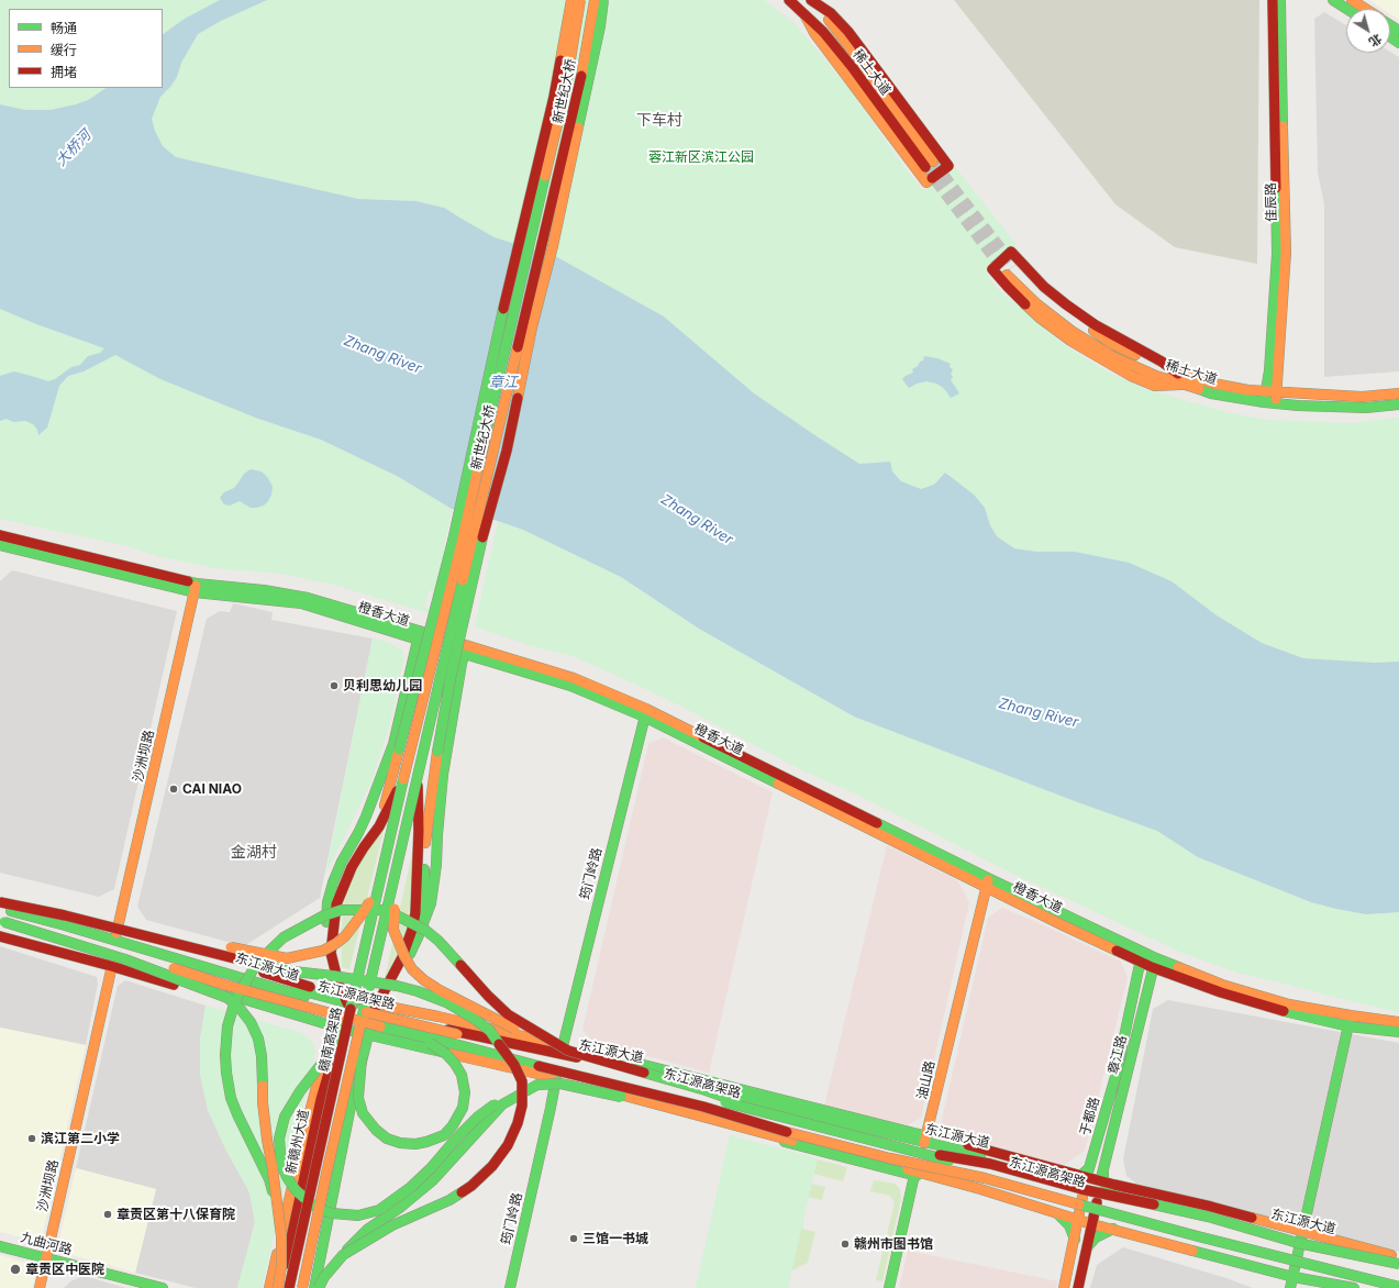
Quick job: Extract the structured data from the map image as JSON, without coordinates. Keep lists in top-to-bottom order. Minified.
{"streets":{"main road":["稀土大道","新世纪大桥","佳辰路","橙香大道","沙洲坝路","筠门岭路","东江源大道","东江源高架路","赣南高架路","章江路","油山路","于都路","新赣州大道","九曲河路"]},"crossings":[["稀土大道","佳辰路"],["新世纪大桥","赣南高架路"],["橙香大道","沙洲坝路"],["橙香大道","筠门岭路"],["橙香大道","章江路"],["橙香大道","油山路"],["橙香大道","于都路"],["沙洲坝路","东江源大道"],["沙洲坝路","九曲河路"],["东江源大道","章江路"],["东江源大道","油山路"],["东江源大道","于都路"],["东江源大道","新赣州大道"]],"districts":["下车村","金湖村"],"water":["大桥河","Zhang River","章江"],"parks":["蓉江新区滨江公园"],"places":["贝利思幼儿园","CAI NIAO","滨江第二小学","章贡区第十八保育院","三馆一书城","赣州市图书馆","章贡区中医院"],"legend":["畅通","缓行","拥堵"],"north":"bottom right"}
